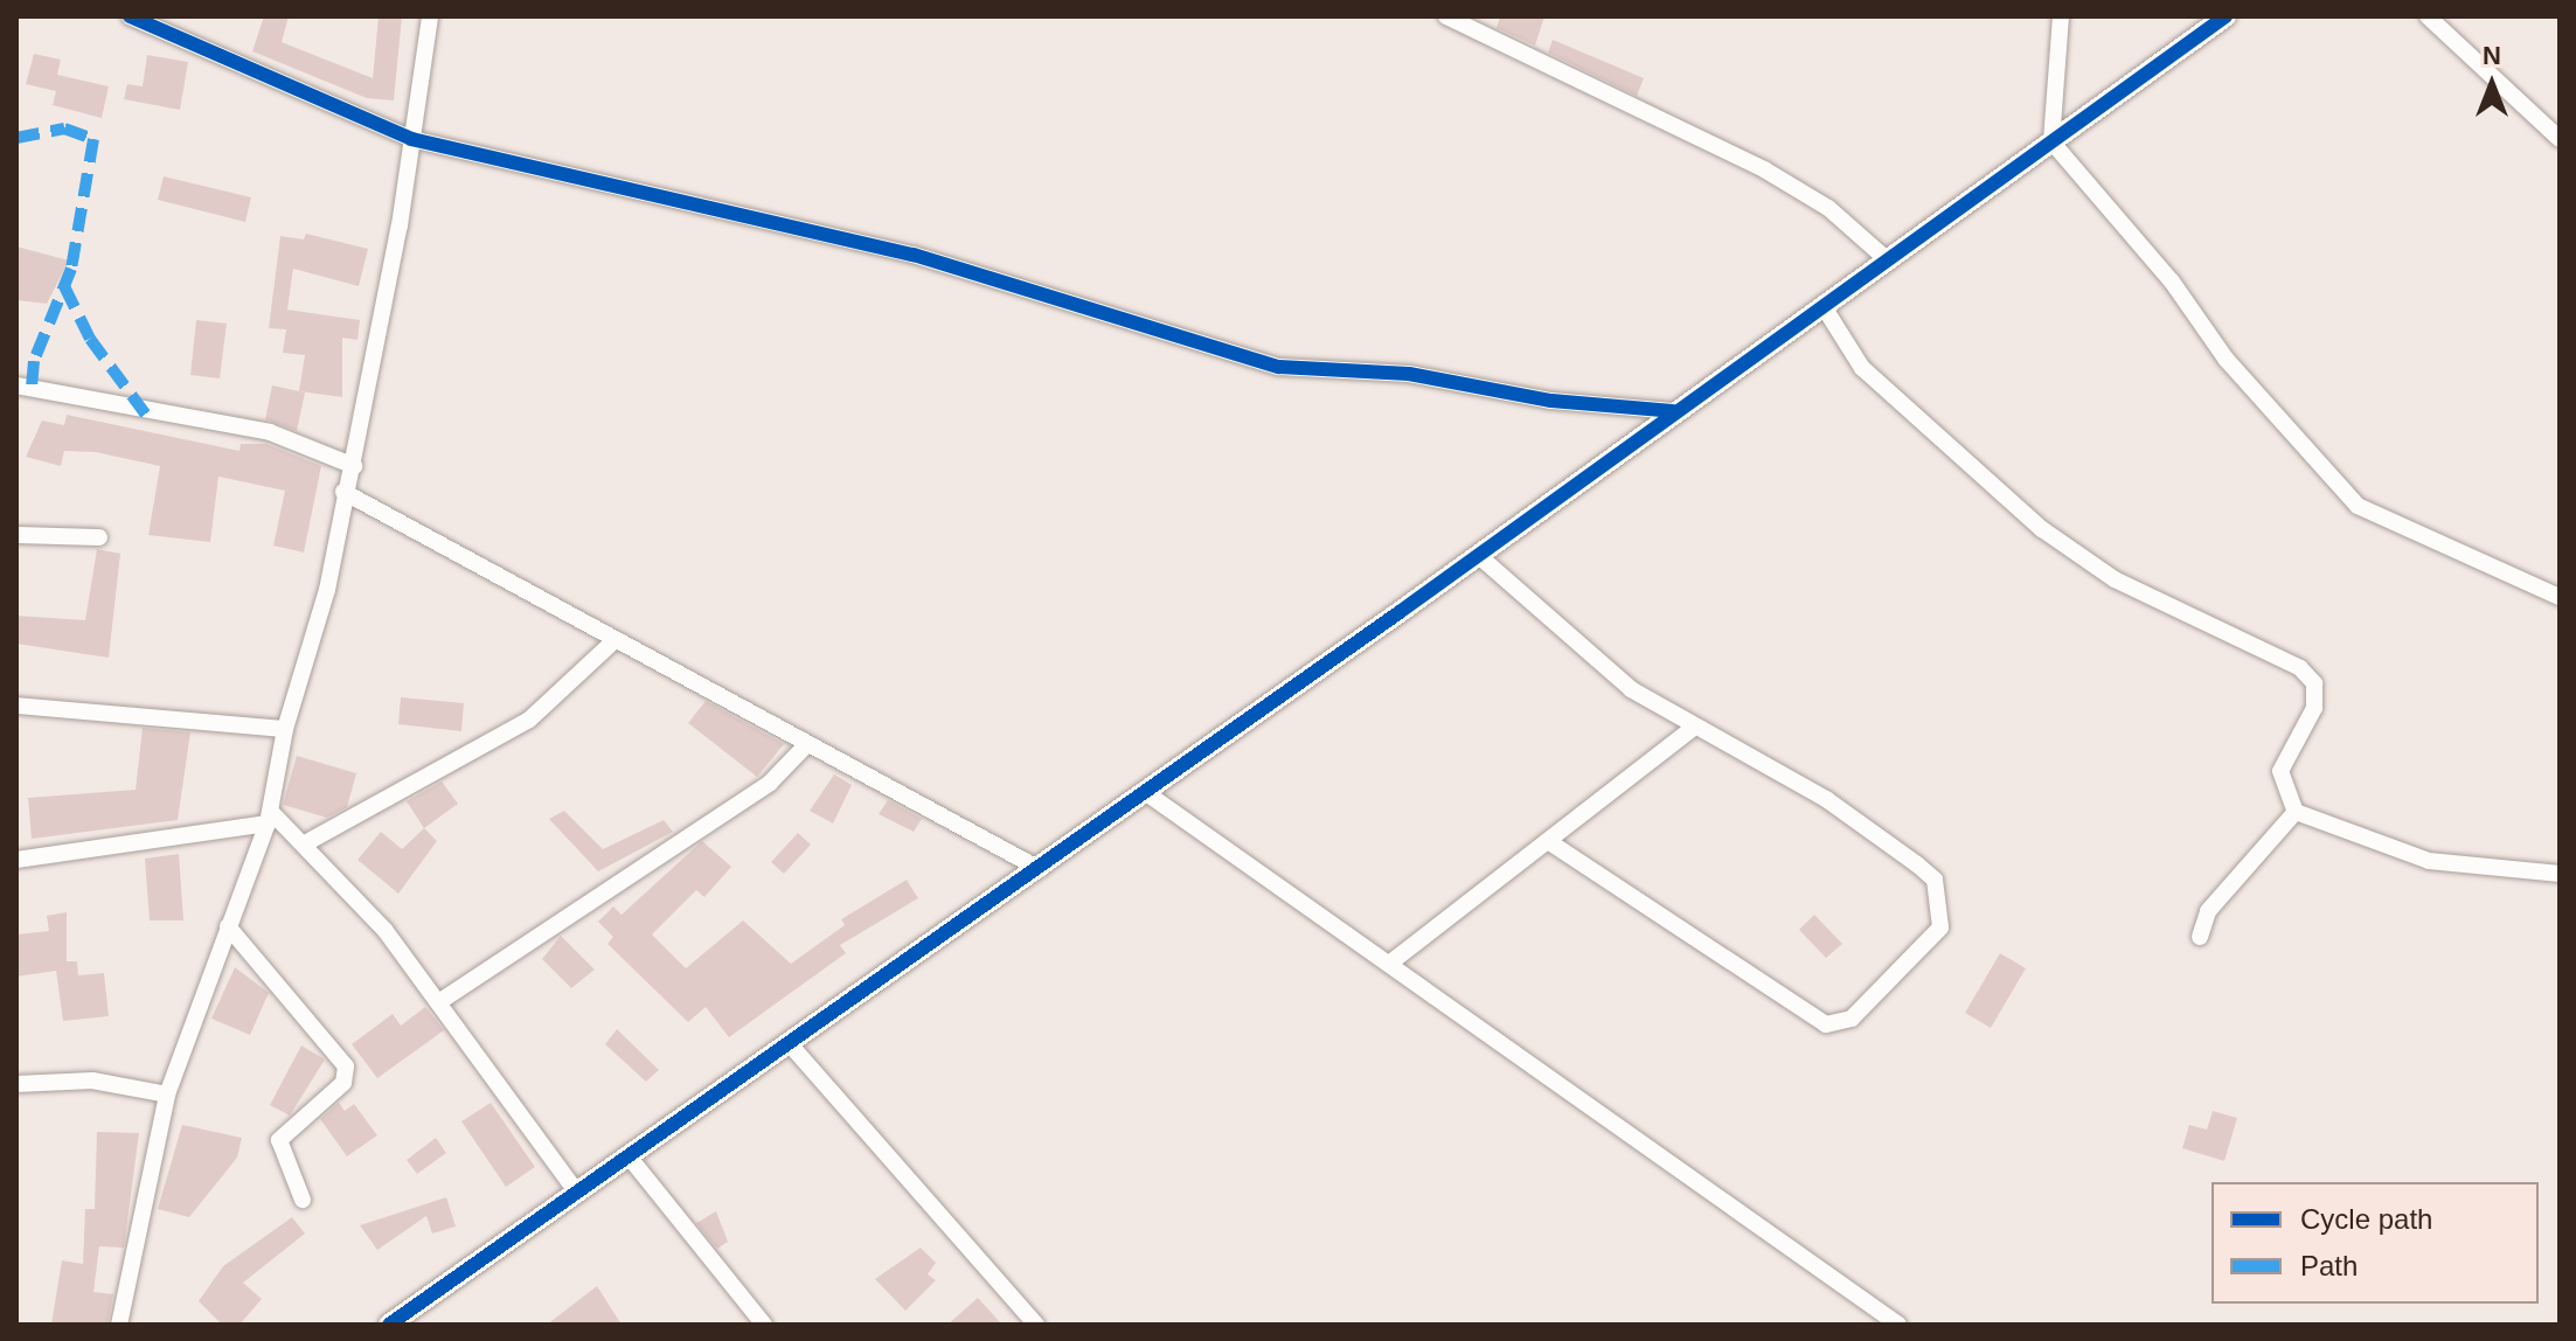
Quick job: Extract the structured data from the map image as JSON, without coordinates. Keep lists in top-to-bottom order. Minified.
{"legend":["Cycle path","Path"],"north":"top"}
